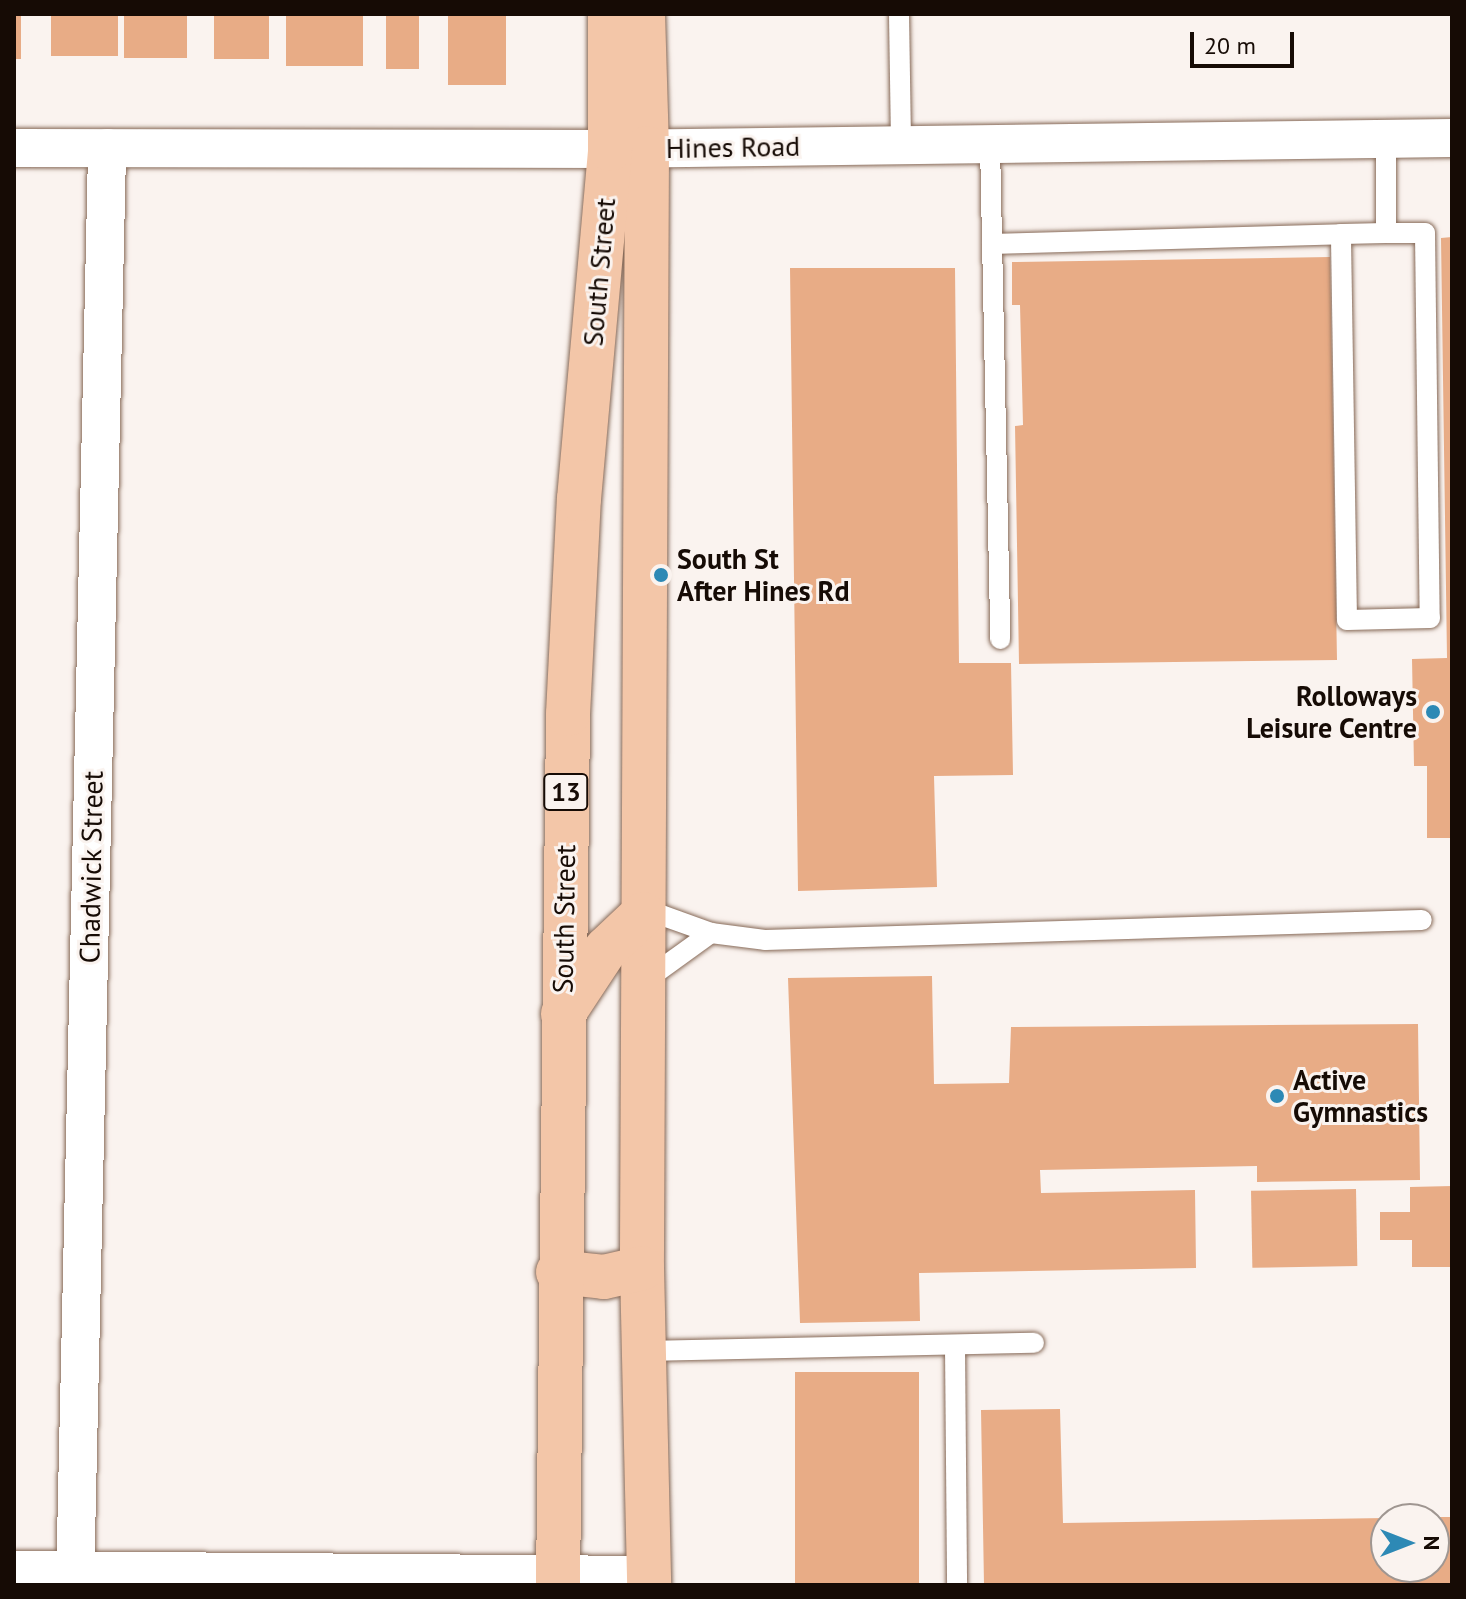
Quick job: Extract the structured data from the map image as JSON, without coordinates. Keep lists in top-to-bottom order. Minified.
{"streets":{"main road":["South Street","13"],"street":["Hines Road","Chadwick Street"]},"crossings":[["Hines Road","South Street"],["Hines Road","Chadwick Street"]],"places":["South St After Hines Rd","Rolloways Leisure Centre","Active Gymnastics"],"scale_bar":"20 m","north":"right"}
